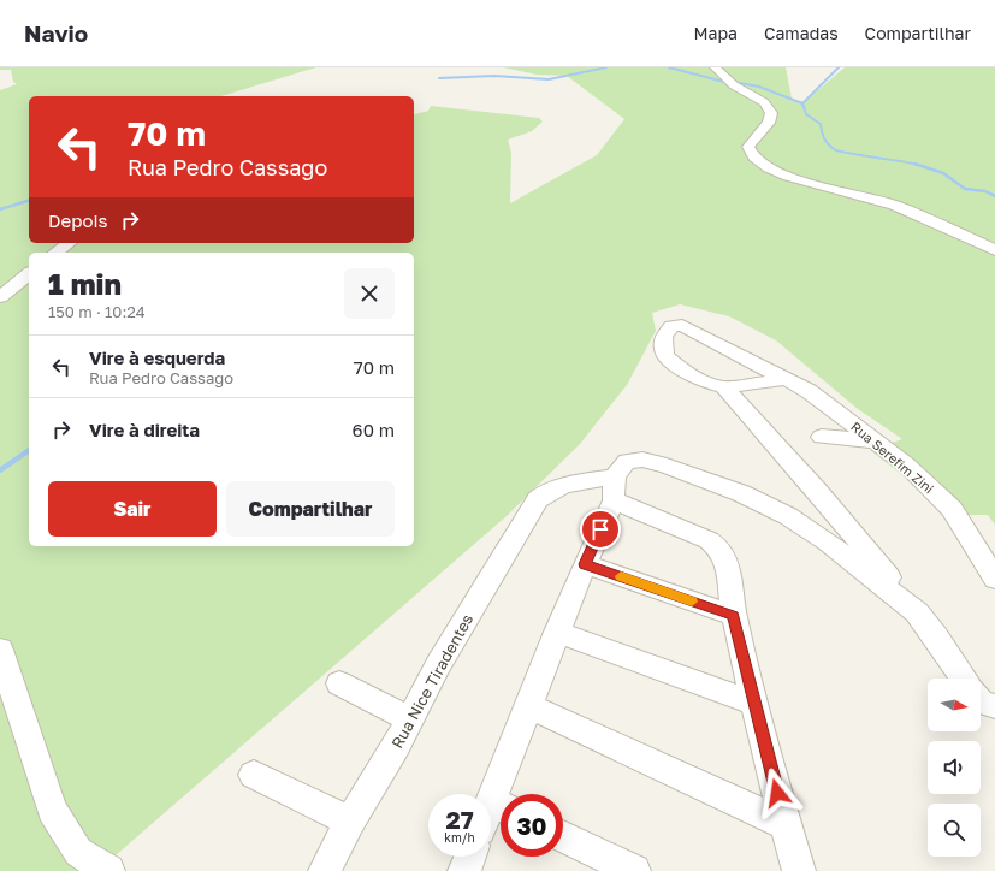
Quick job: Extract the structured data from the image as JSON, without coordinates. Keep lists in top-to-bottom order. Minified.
{"streets":{"street":["Rua Serefim Zini","Rua Nice Tiradentes"]},"north":"right","page":{"header":"Navio","nav":["Mapa","Camadas","Compartilhar"],"turn":["70 m","Rua Pedro Cassago"],"then":"Depois","heading":["1 min","150 m · 10:24"],"list":[{"name":"Vire à esquerda","note":"Rua Pedro Cassago","value":"70 m"},{"name":"Vire à direita","value":"60 m"}],"buttons":["Sair","Compartilhar"],"speed":"27 km/h","limit":"30"}}
